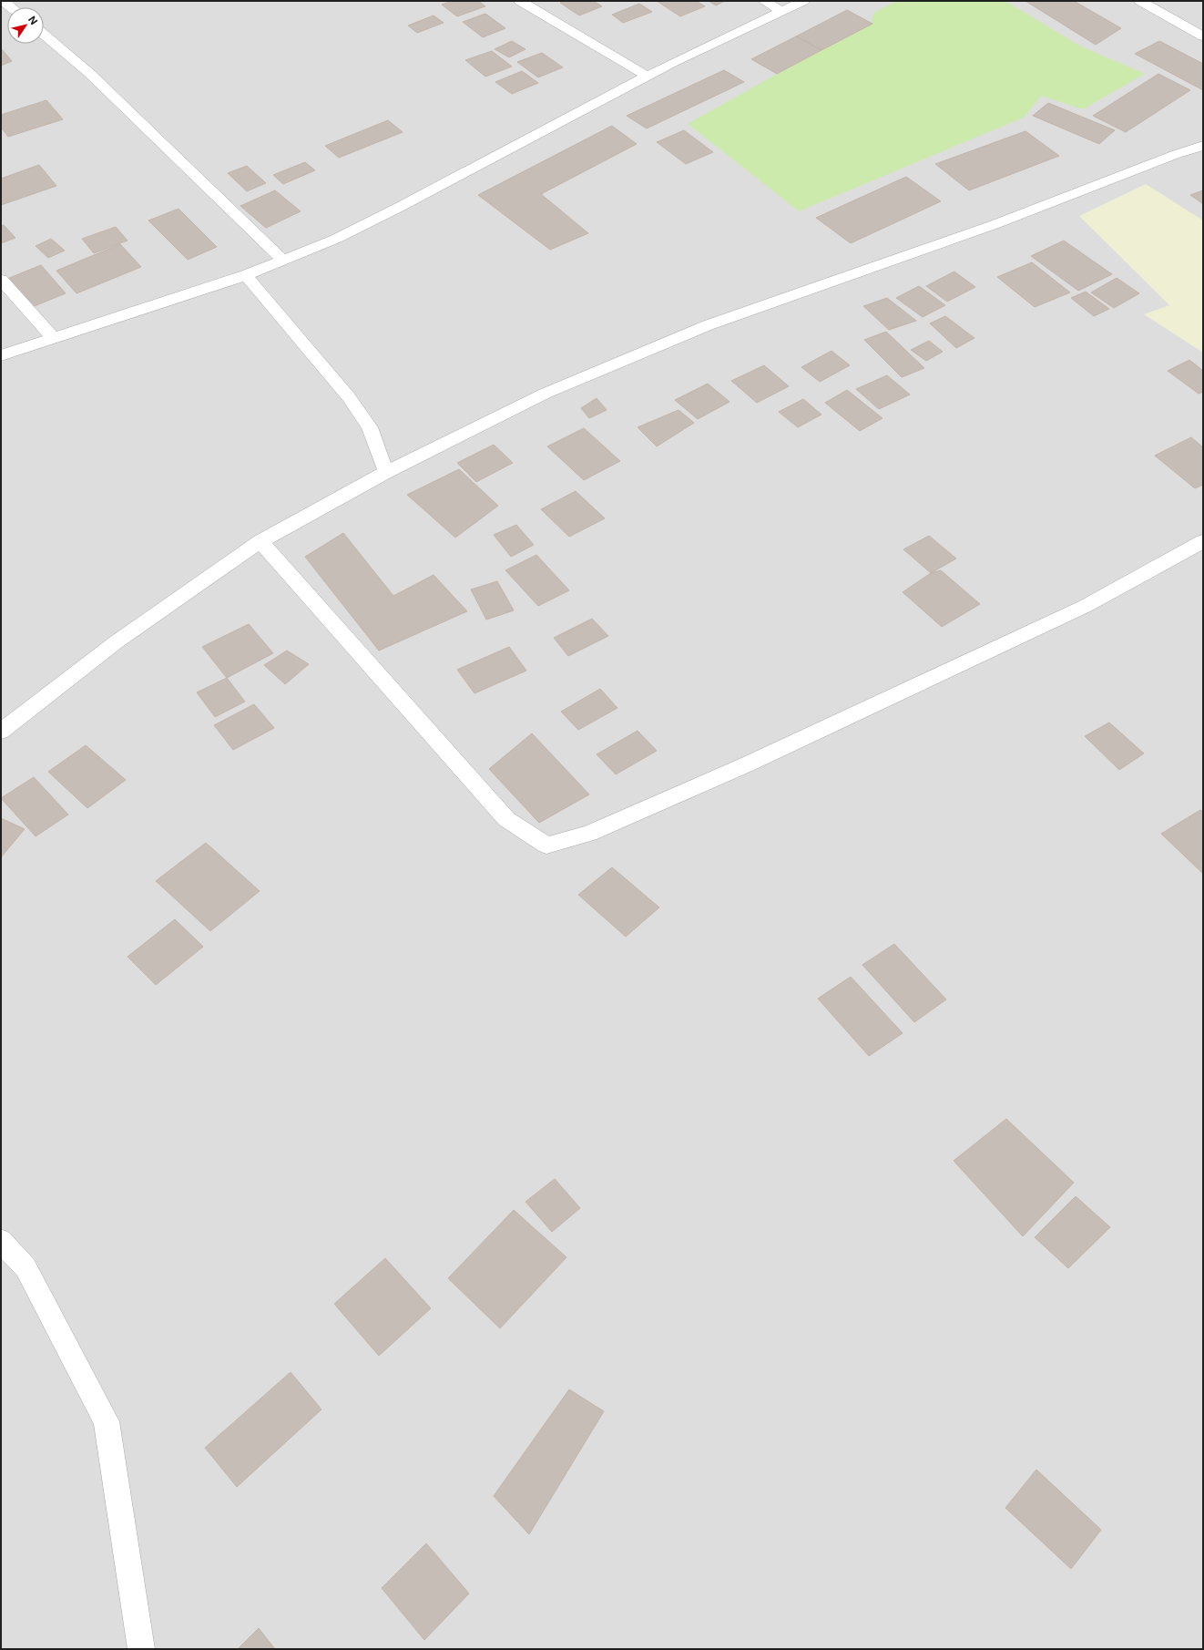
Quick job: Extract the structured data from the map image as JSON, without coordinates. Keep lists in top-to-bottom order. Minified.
{"north":"top right"}
